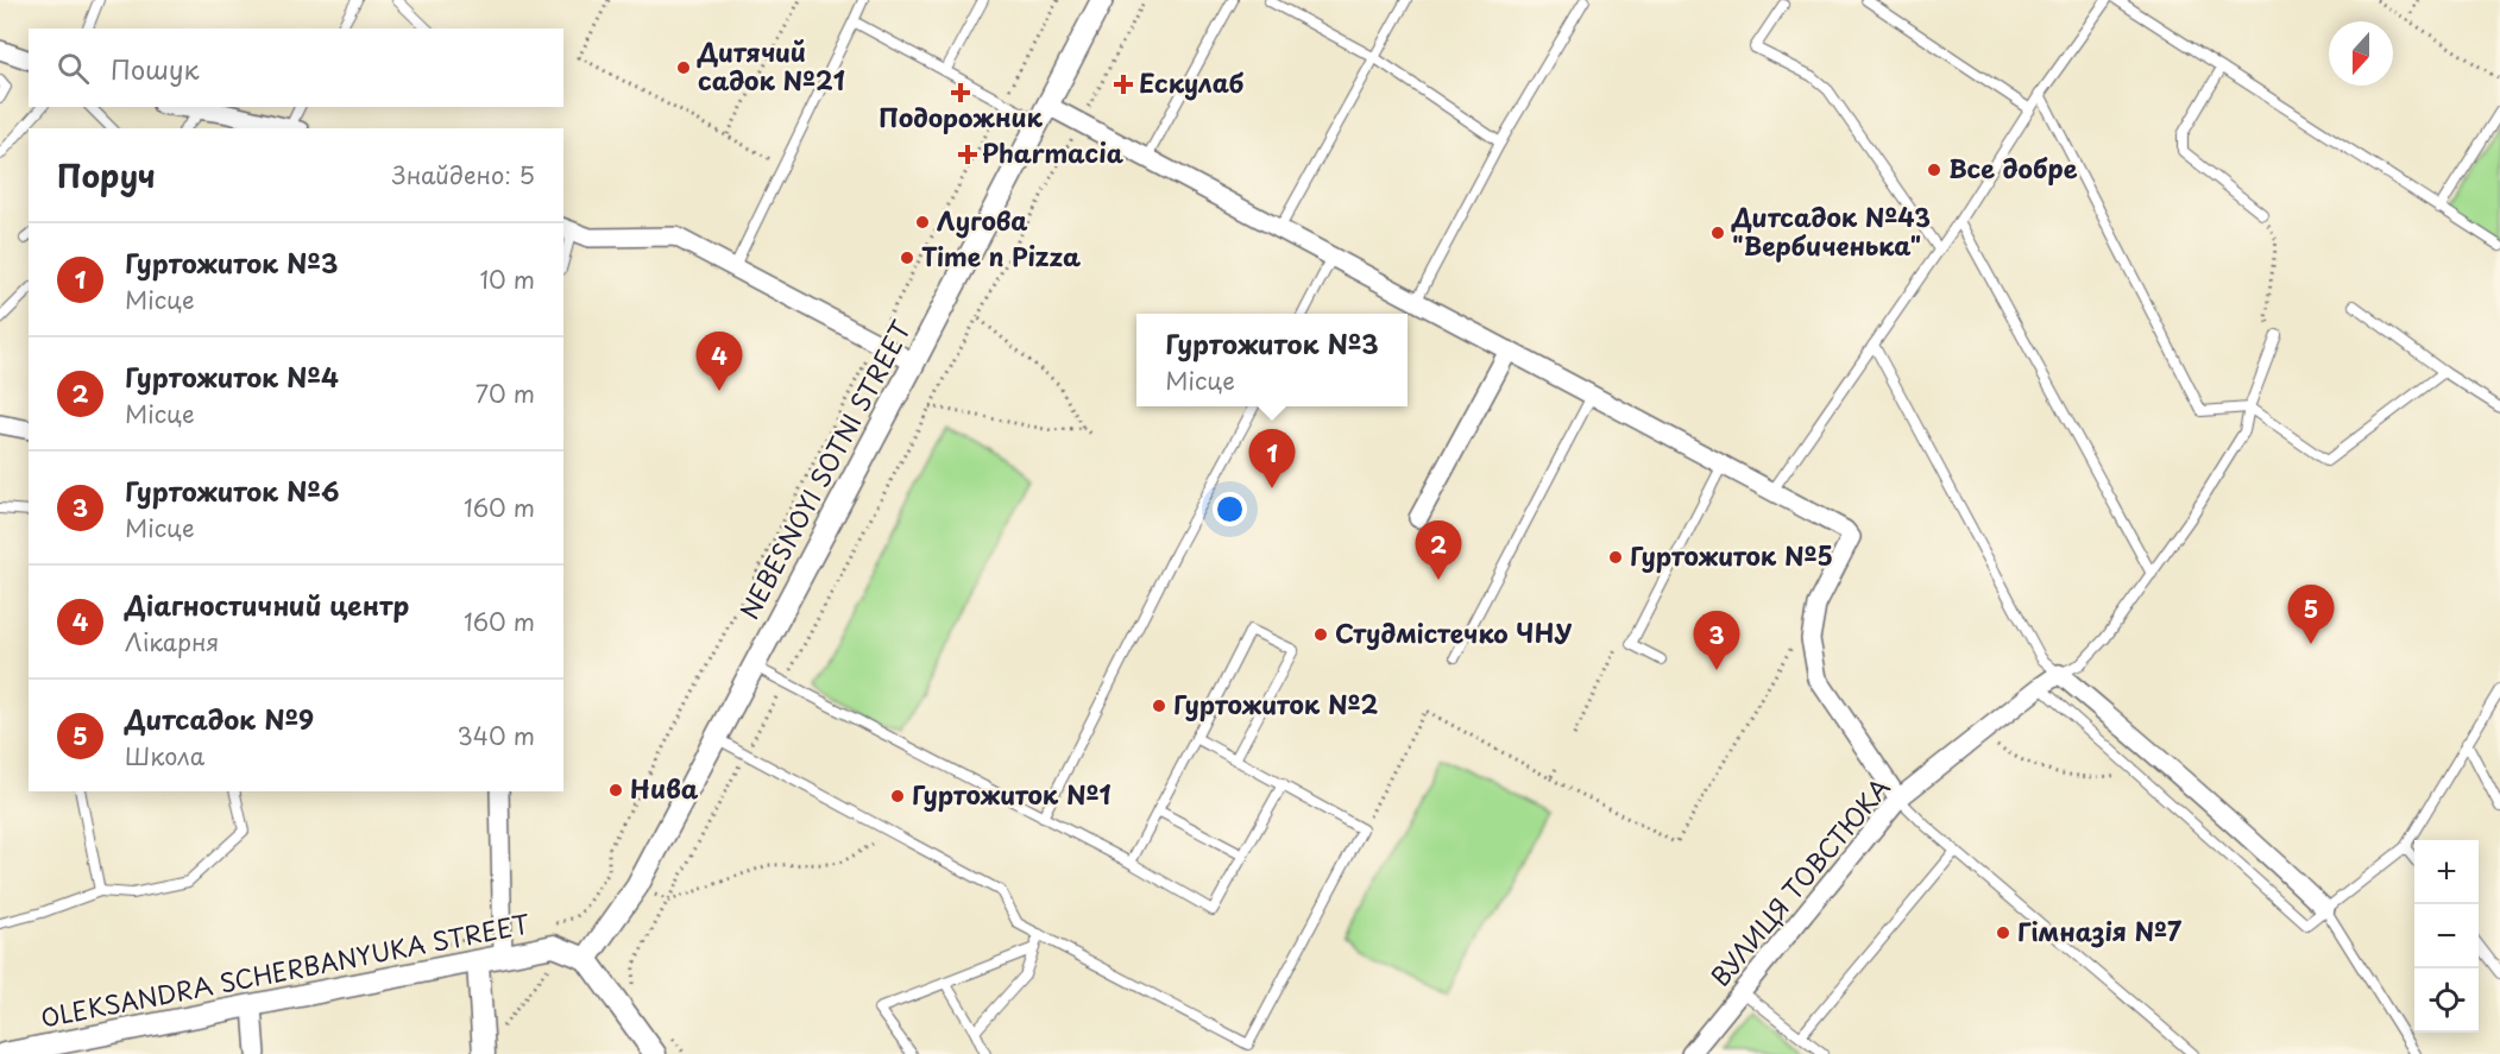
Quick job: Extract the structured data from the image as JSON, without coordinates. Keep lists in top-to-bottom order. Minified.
{"streets":{"street":["NEBESNOYI SOTNI STREET","ВУЛИЦЯ ТОВСТЮКА","OLEKSANDRA SCHERBANYUKA STREET"]},"crossings":[["NEBESNOYI SOTNI STREET","OLEKSANDRA SCHERBANYUKA STREET"]],"places":{"other":["Дитячий садок №21","Все добре","Лугова","Дитсадок №43 \"Вербиченька\"","Time n Pizza","Гуртожиток №5","Студмістечко ЧНУ","Гуртожиток №2","Нива","Гуртожиток №1","Гімназія №7"],"health":["Ескулаб","Подорожник","Pharmacia"]},"north":"bottom","page":{"search":"Пошук","heading":["Поруч","Знайдено: 5"],"list":[{"mark":"1","name":"Гуртожиток №3","note":"Місце","value":"10 m"},{"mark":"2","name":"Гуртожиток №4","note":"Місце","value":"70 m"},{"mark":"3","name":"Гуртожиток №6","note":"Місце","value":"160 m"},{"mark":"4","name":"Діагностичний центр","note":"Лікарня","value":"160 m"},{"mark":"5","name":"Дитсадок №9","note":"Школа","value":"340 m"}],"popup":["Гуртожиток №3","Місце"],"pins":["4","1","2","5","3"],"map_buttons":["+","−"]}}
